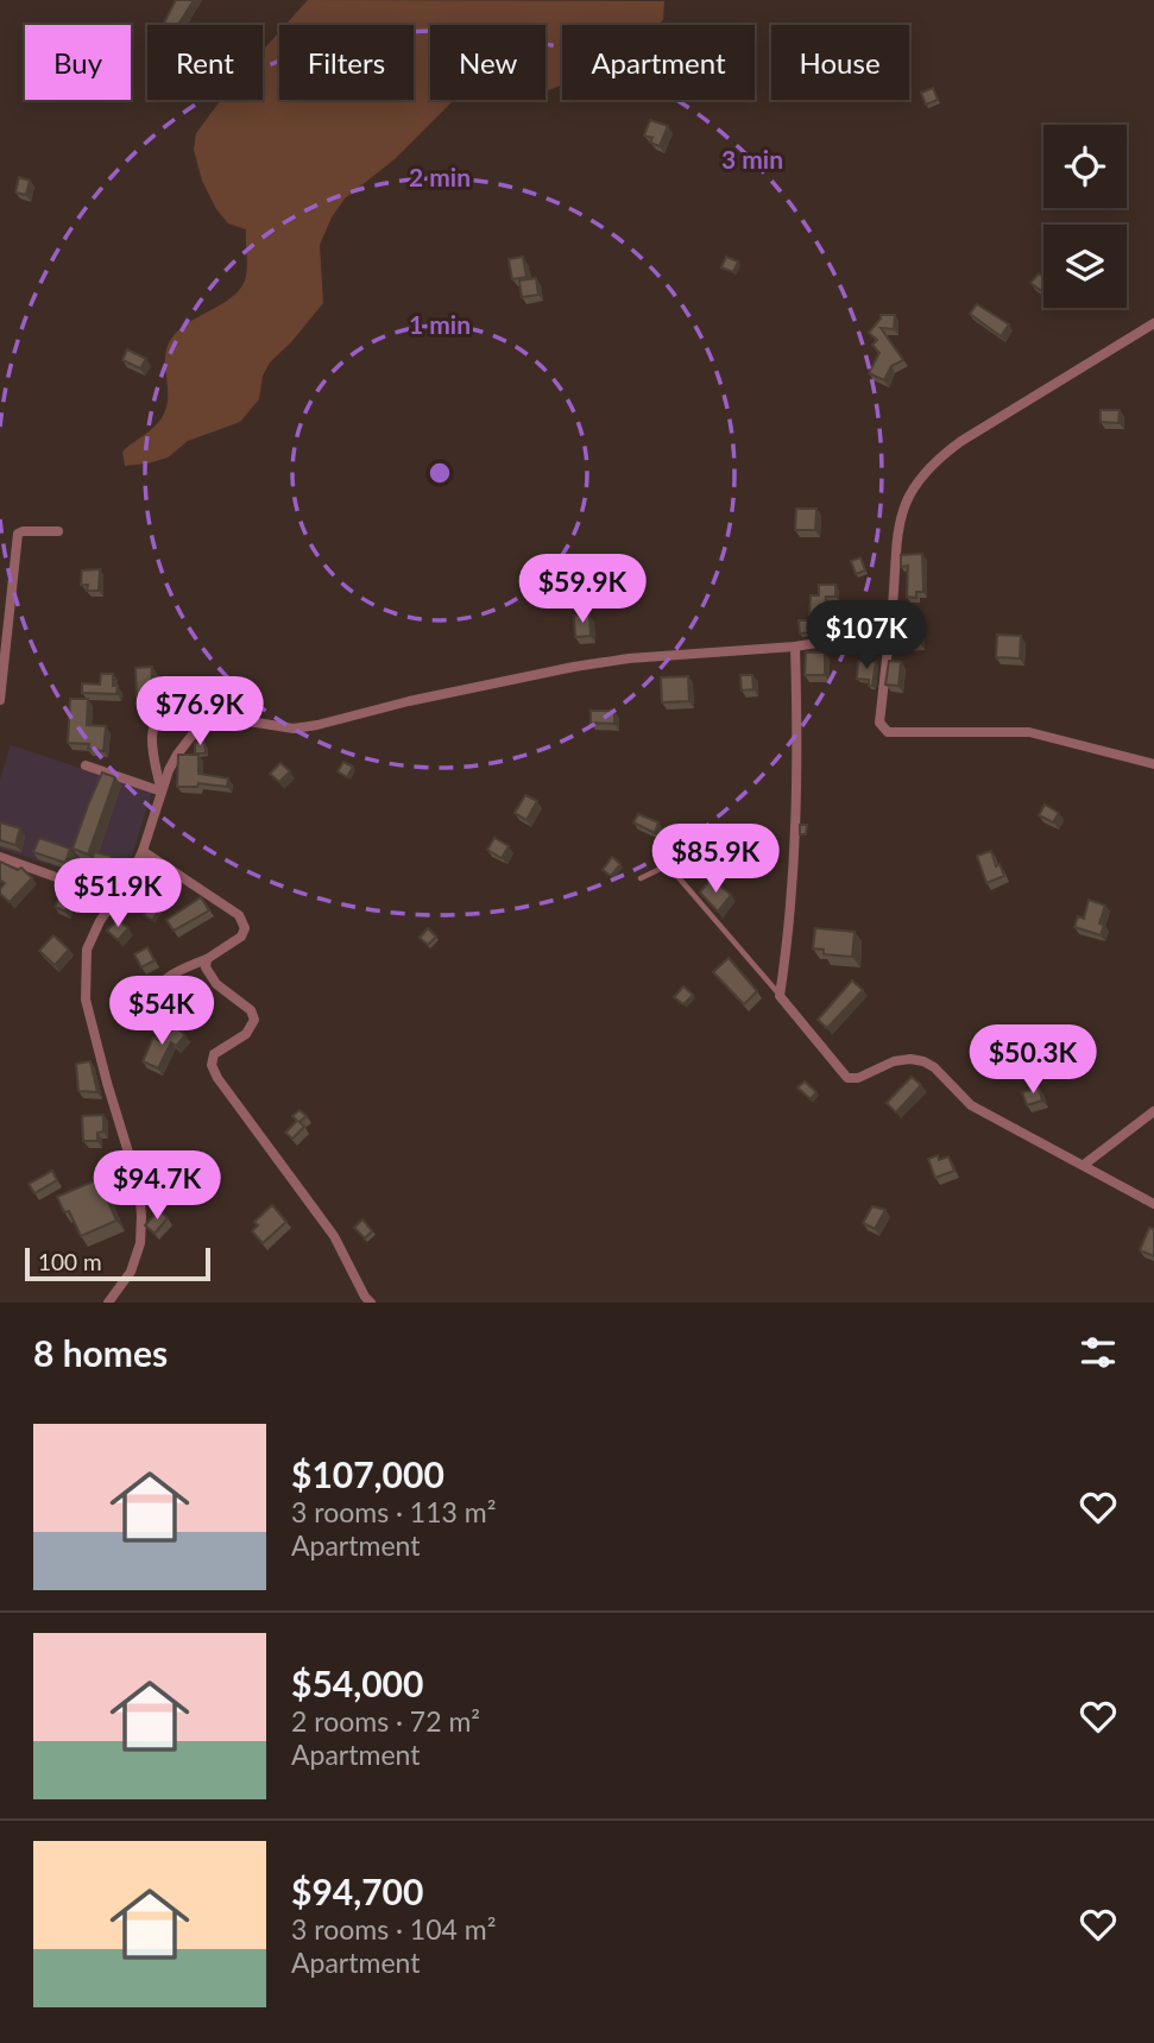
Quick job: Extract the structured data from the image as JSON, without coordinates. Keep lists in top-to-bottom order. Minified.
{"scale_bar":"100 m","page":{"chip":["Buy","Rent","Filters","New","Apartment","House"],"price":["$59.9K","$107K","$76.9K","$85.9K","$51.9K","$54K","$50.3K","$94.7K"],"scale":"100 m","heading":"8 homes","list":[{"name":"$107,000","note":"3 rooms · 113 m² · Apartment"},{"name":"$54,000","note":"2 rooms · 72 m² · Apartment"},{"name":"$94,700","note":"3 rooms · 104 m² · Apartment"}]},"rings":["3 min","2 min","1 min"]}
